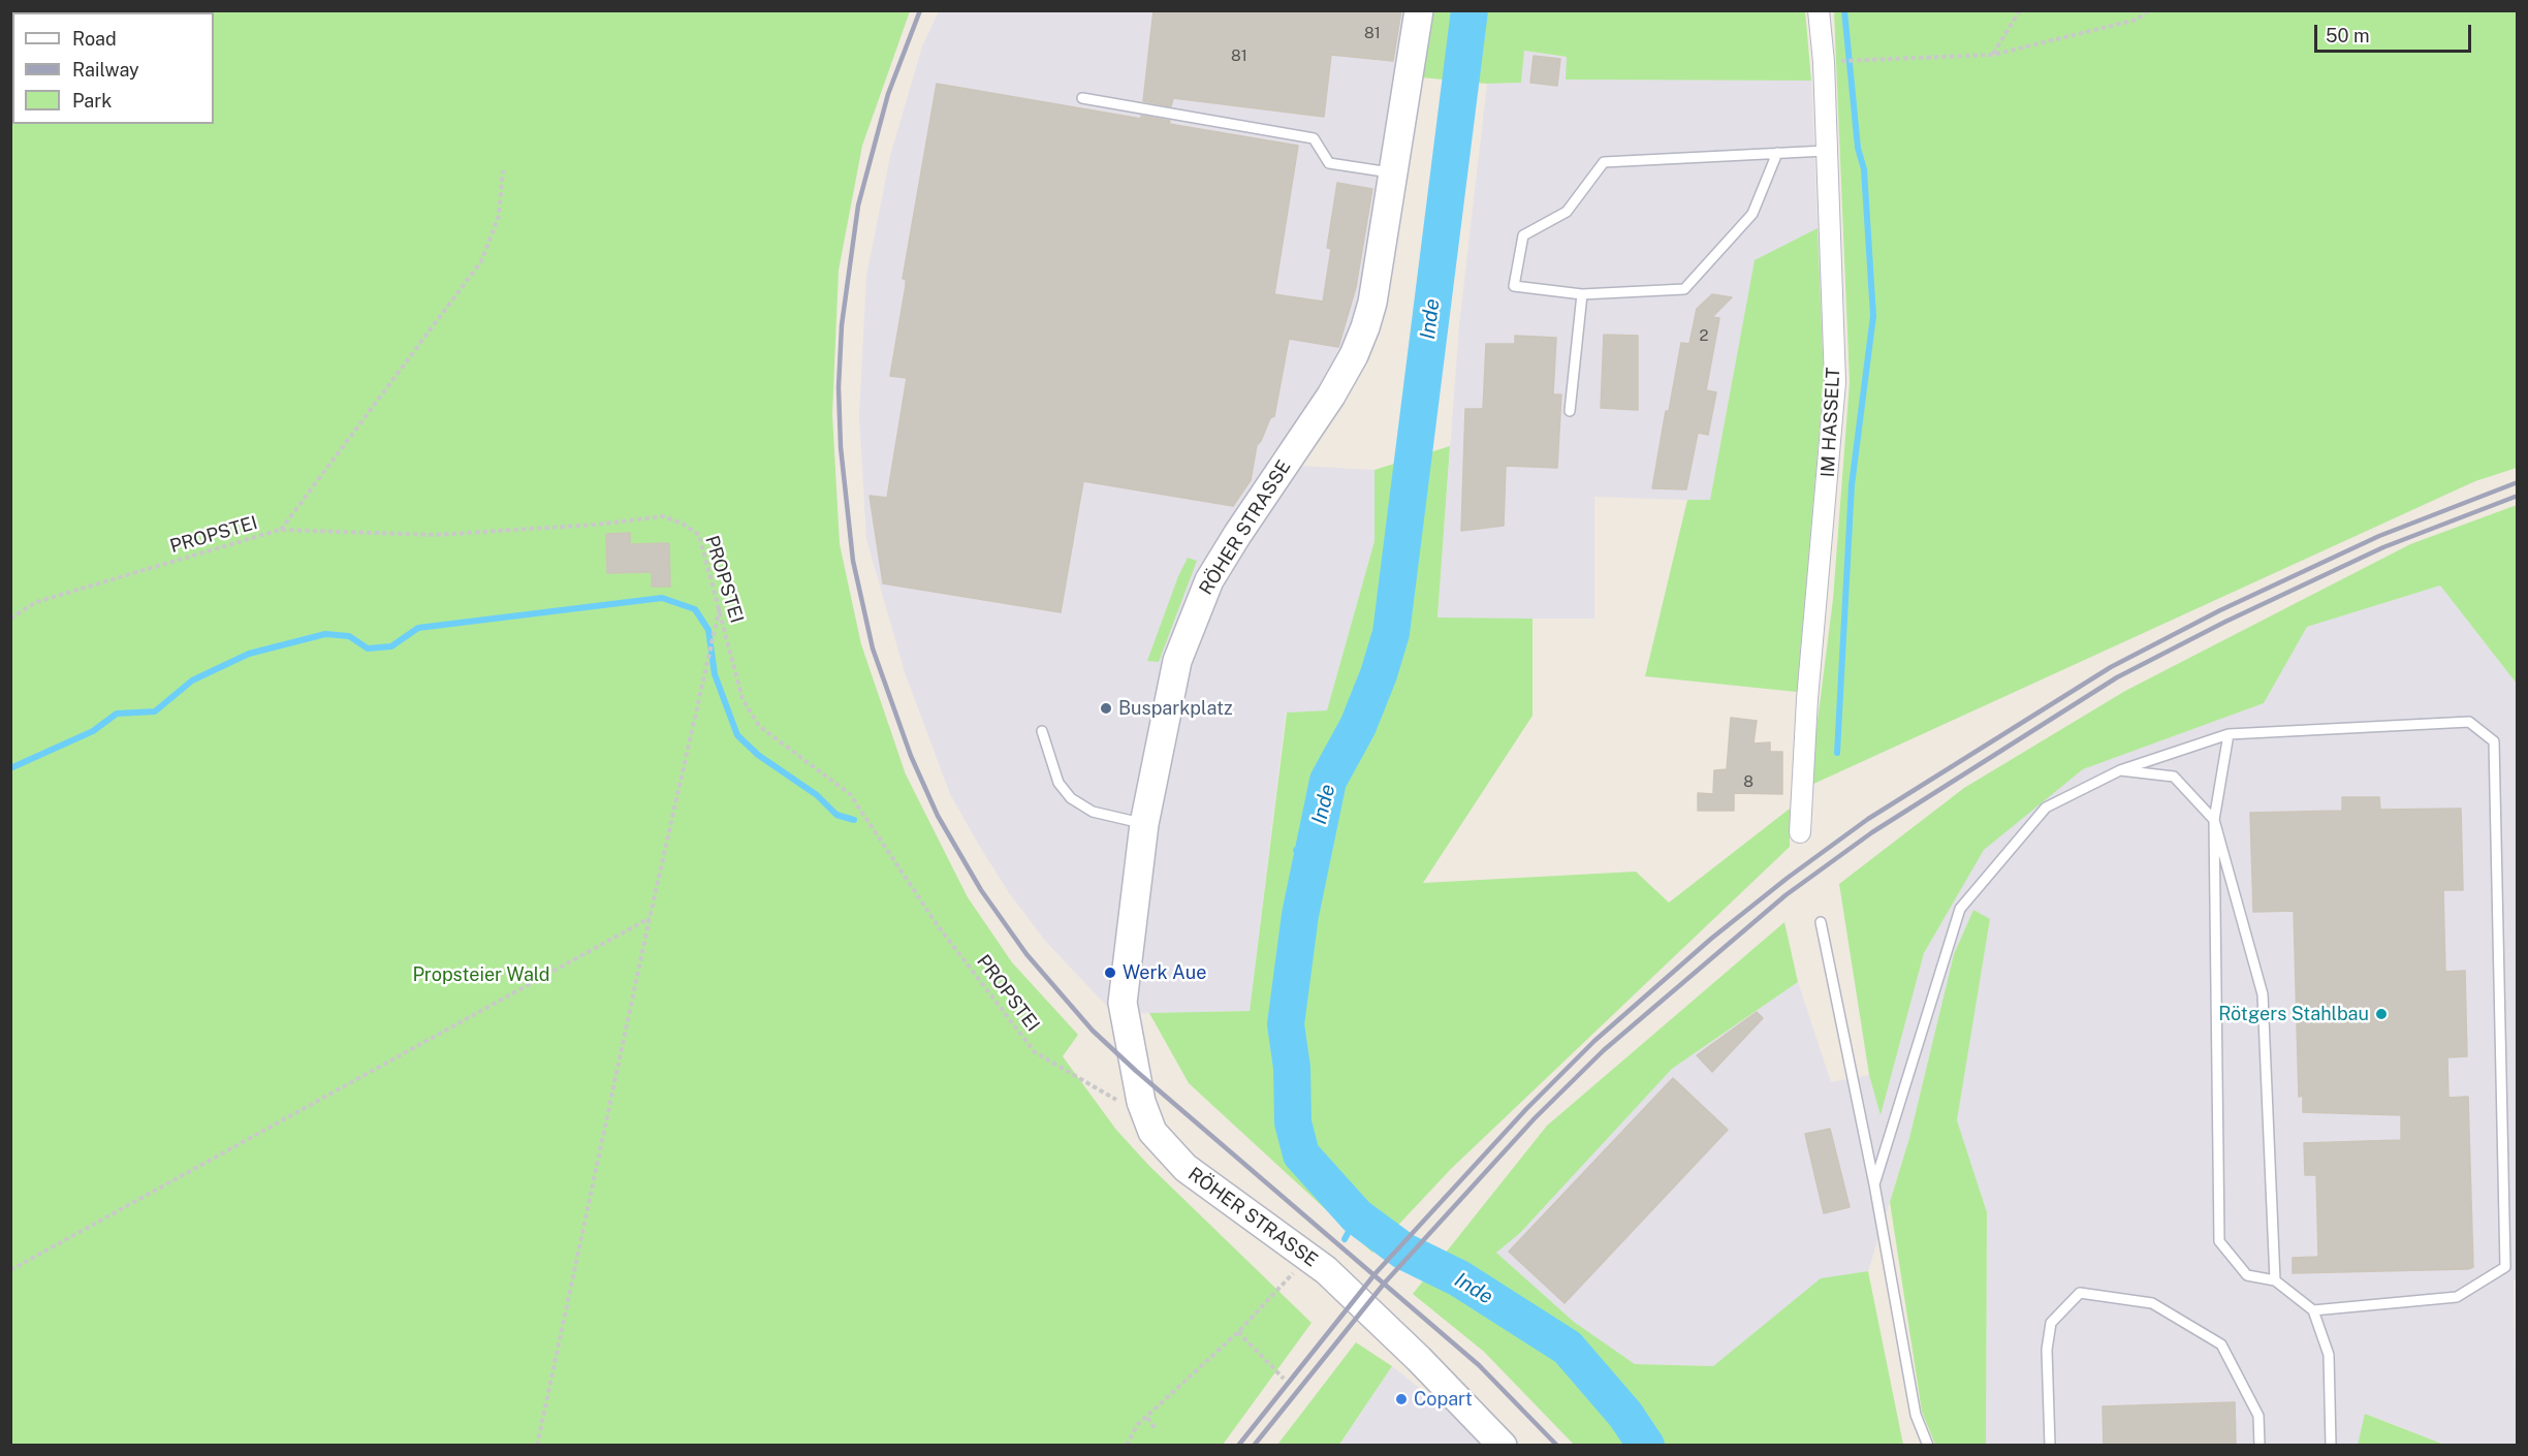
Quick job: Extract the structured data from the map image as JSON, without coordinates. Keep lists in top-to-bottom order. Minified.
{"streets":{"main road":["RÖHER STRASSE"],"street":["IM HASSELT"],"path":["PROPSTEI"]},"water":["Inde"],"parks":["Propsteier Wald"],"places":["Busparkplatz","Werk Aue","Rötgers Stahlbau","Copart"],"house_numbers":["81","81","2","8"],"legend":["Road","Railway","Park"],"scale_bar":"50 m"}
